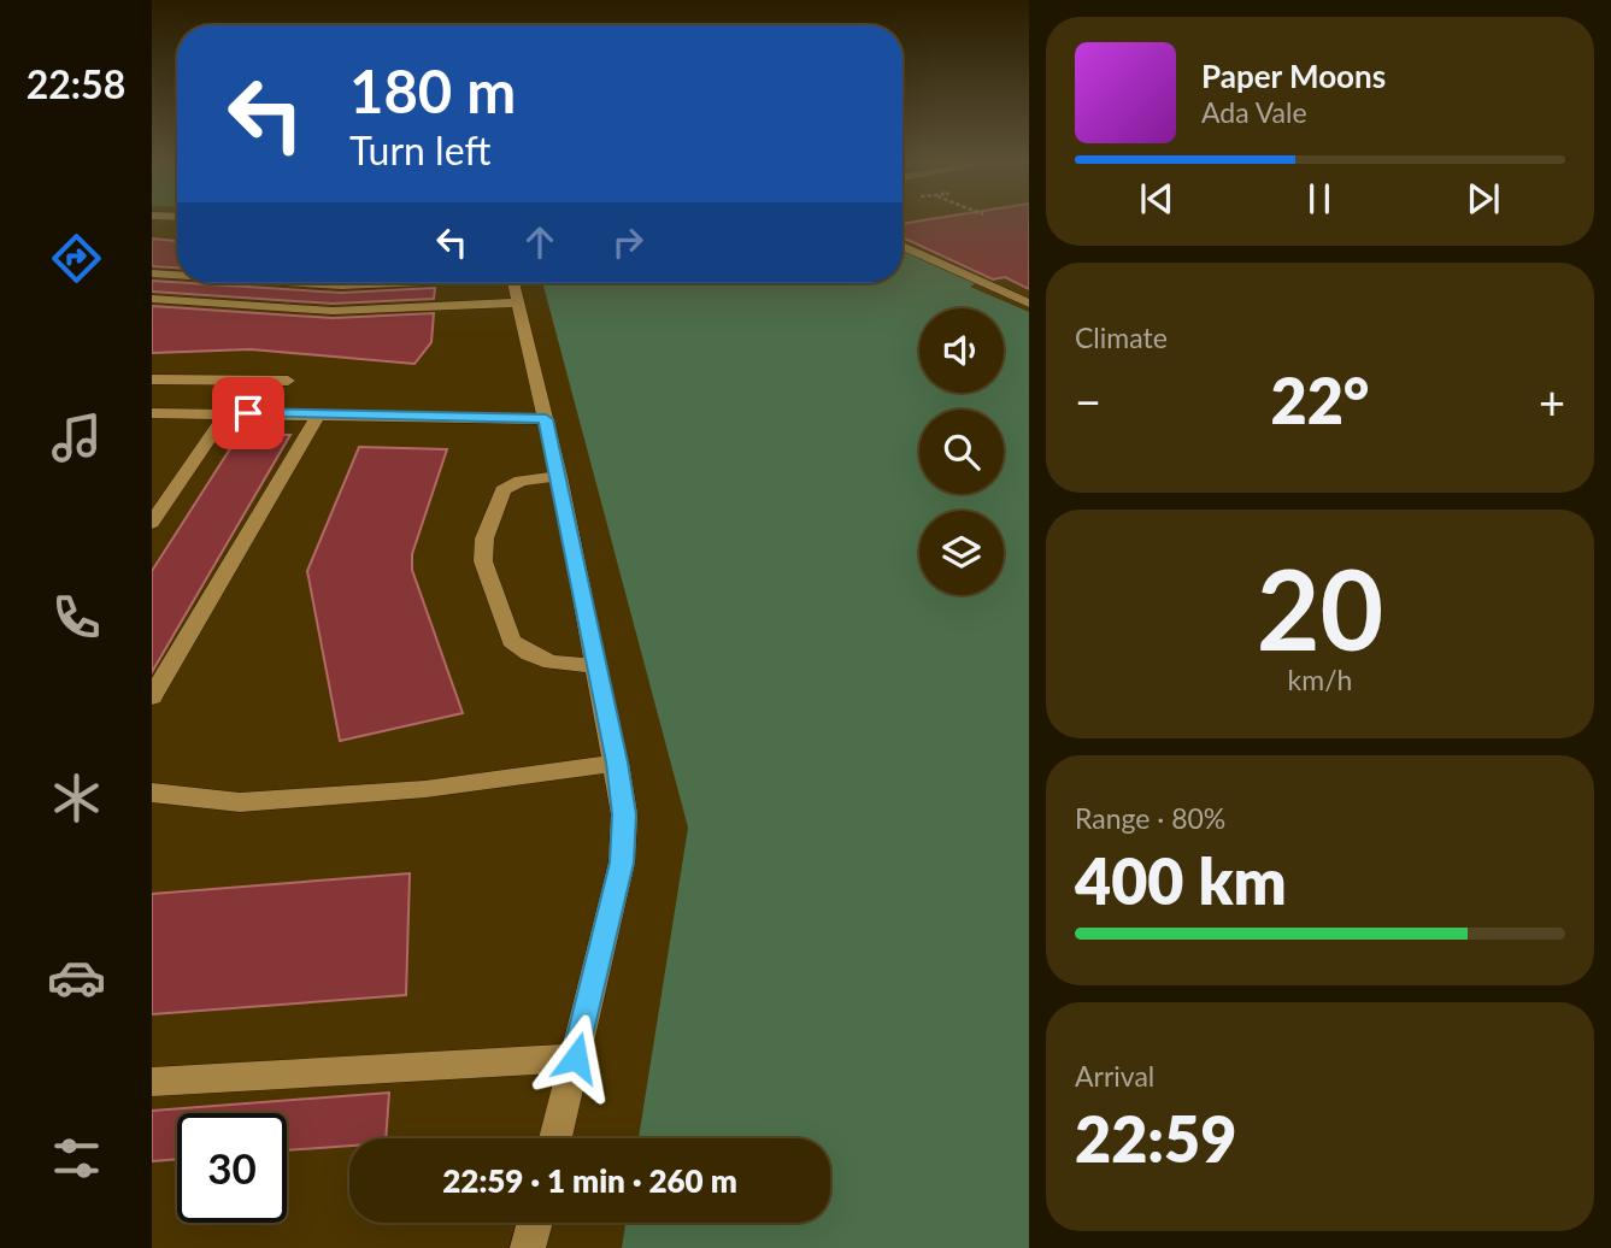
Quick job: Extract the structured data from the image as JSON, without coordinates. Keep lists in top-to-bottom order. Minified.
{"page":{"tabs":"22:58","turn":["180 m","Turn left"],"song":["Paper Moons","Ada Vale"],"tile":["Climate",["20","km/h"],["Range · 80%","400 km"],["Arrival","22:59"]],"heat":["−","22°","+"],"limit":"30","trip":"22:59 · 1 min · 260 m"}}
